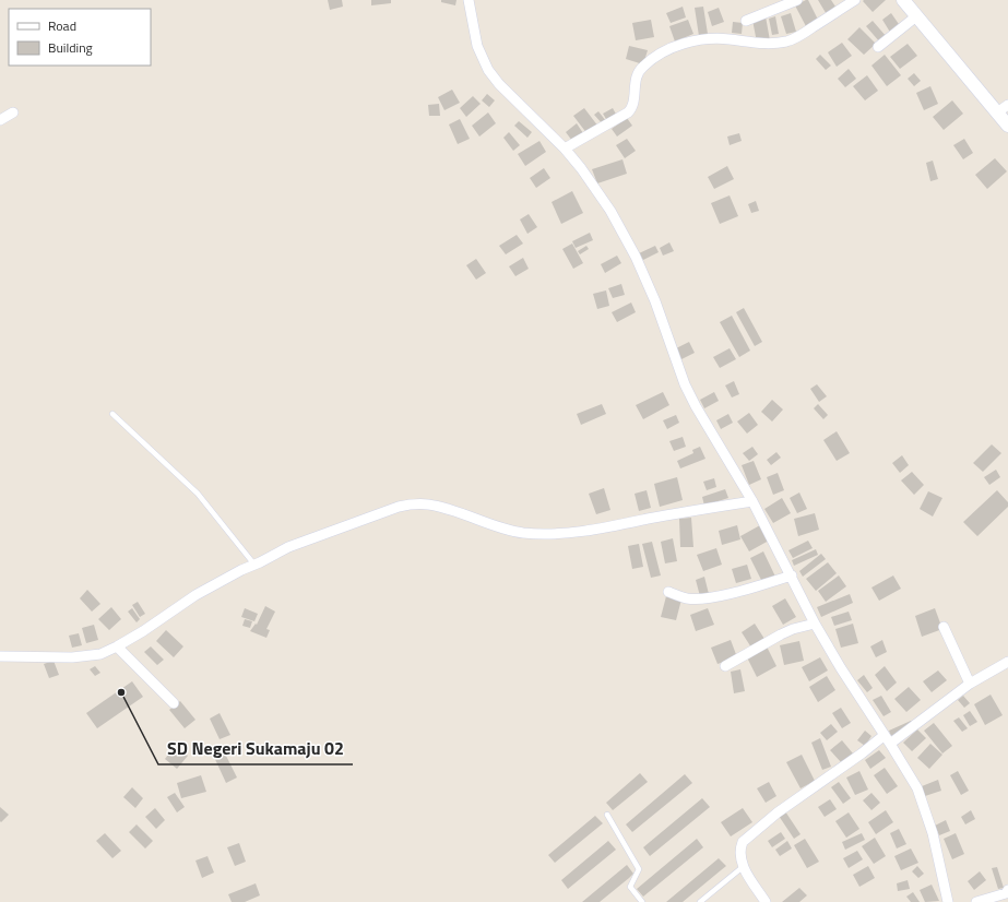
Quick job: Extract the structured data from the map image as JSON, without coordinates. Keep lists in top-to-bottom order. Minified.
{"places":["SD Negeri Sukamaju 02"],"legend":["Road","Building"]}
